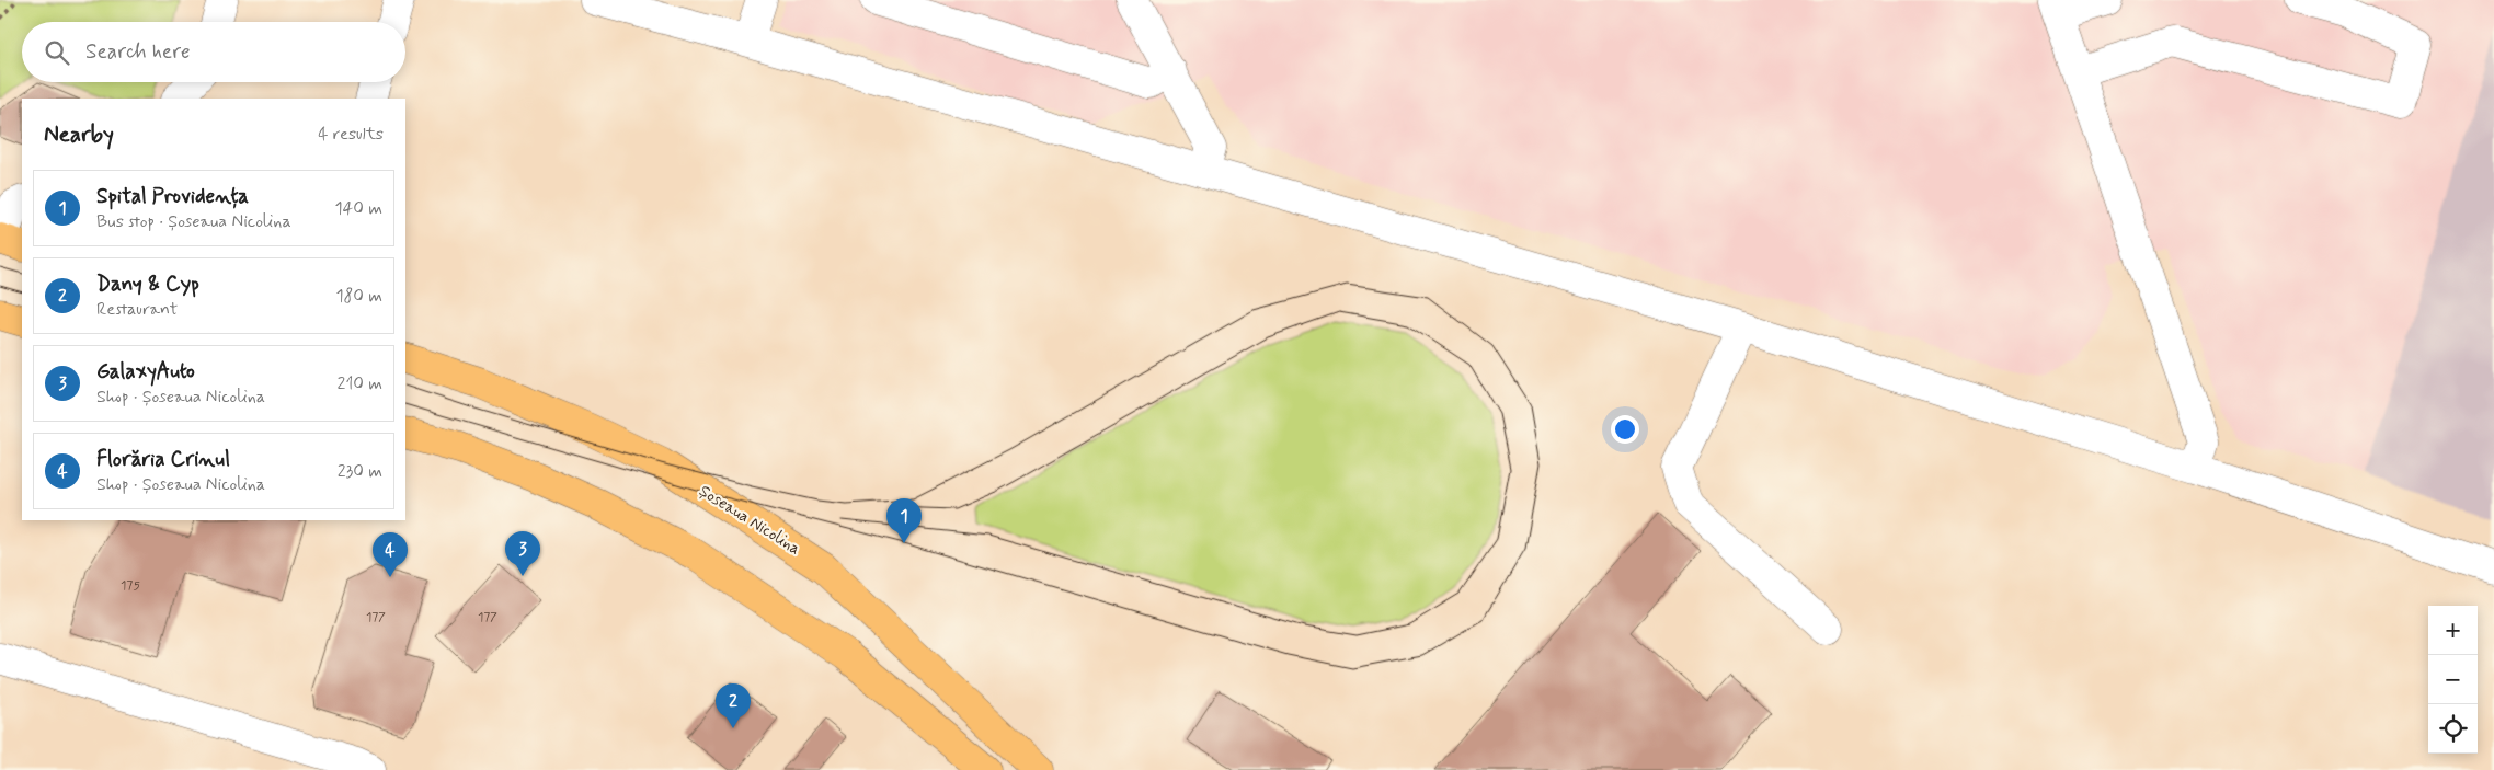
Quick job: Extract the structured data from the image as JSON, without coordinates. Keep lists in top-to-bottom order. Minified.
{"streets":{"main road":["Șoseaua Nicolina"]},"house_numbers":["175","177","177"],"page":{"search":"Search here","heading":["Nearby","4 results"],"list":[{"mark":"1","name":"Spital Providența","note":"Bus stop · Șoseaua Nicolina","value":"140 m"},{"mark":"2","name":"Dany & Cyp","note":"Restaurant","value":"180 m"},{"mark":"3","name":"GalaxyAuto","note":"Shop · Șoseaua Nicolina","value":"210 m"},{"mark":"4","name":"Florăria Crinul","note":"Shop · Șoseaua Nicolina","value":"230 m"}],"pins":["1","3","4","2"],"map_buttons":["+","−"]}}
